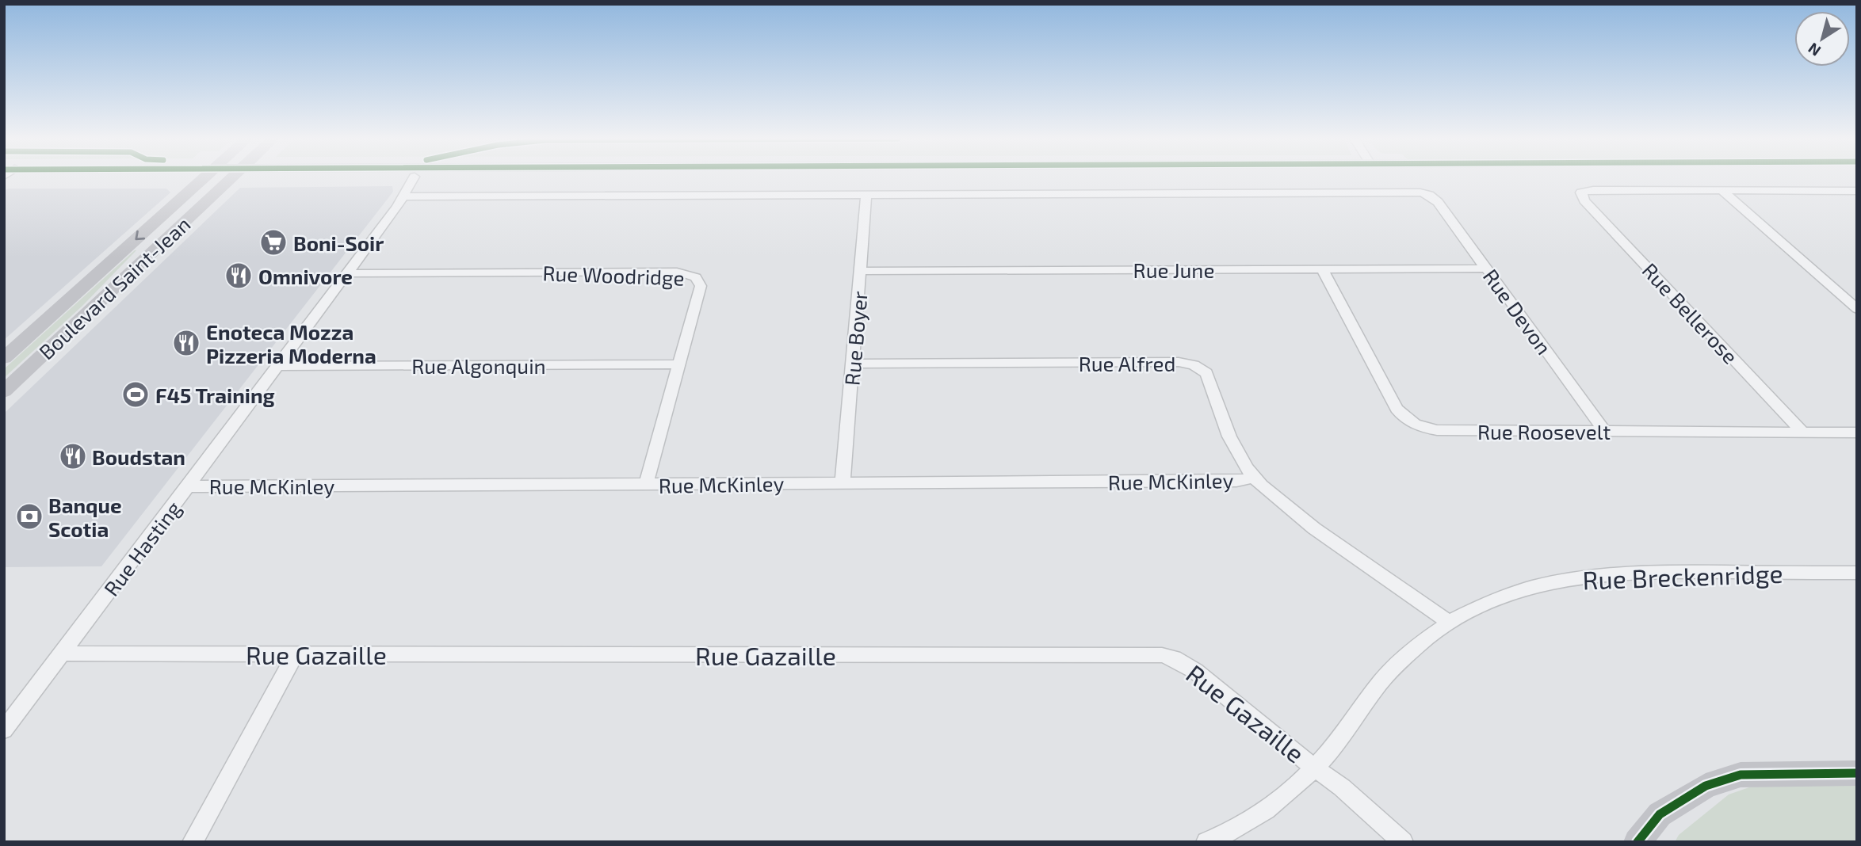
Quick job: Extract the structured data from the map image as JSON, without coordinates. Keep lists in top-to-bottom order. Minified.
{"streets":{"street":["Rue June","Rue Woodridge","Boulevard Saint-Jean","Rue Devon","Rue Bellerose","Rue Boyer","Rue Alfred","Rue Algonquin","Rue Roosevelt","Rue McKinley","Rue Hasting","Rue Breckenridge","Rue Gazaille"]},"crossings":[["Rue June","Rue Devon"],["Rue June","Rue Boyer"],["Rue June","Rue Roosevelt"],["Rue Woodridge","Rue Algonquin"],["Rue Woodridge","Rue McKinley"],["Rue Woodridge","Rue Hasting"],["Rue Devon","Rue Boyer"],["Rue Devon","Rue Roosevelt"],["Rue Bellerose","Rue Roosevelt"],["Rue Boyer","Rue Alfred"],["Rue Boyer","Rue McKinley"],["Rue Alfred","Rue McKinley"],["Rue Alfred","Rue Breckenridge"],["Rue Algonquin","Rue Hasting"],["Rue McKinley","Rue Hasting"],["Rue Hasting","Rue Gazaille"],["Rue Breckenridge","Rue Gazaille"]],"places":{"supermarket":["Boni-Soir"],"restaurant":["Omnivore","Enoteca Mozza Pizzeria Moderna","Boudstan"],"sports":["F45 Training"],"bank":["Banque Scotia"]},"north":"bottom left"}
